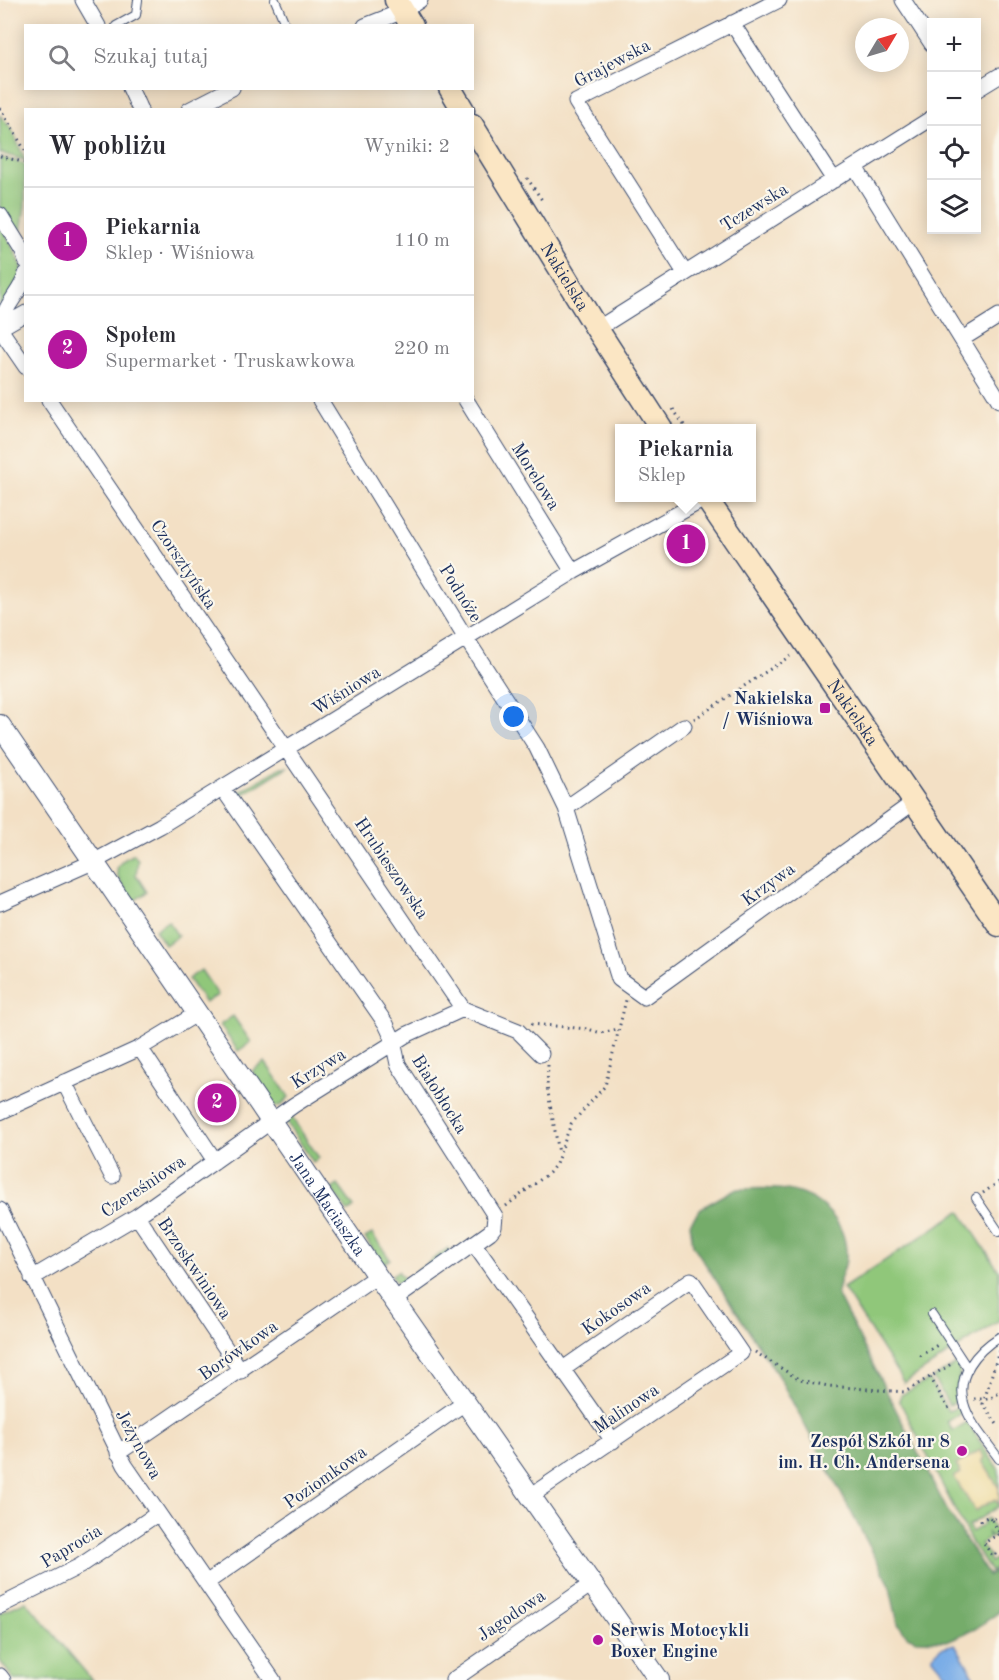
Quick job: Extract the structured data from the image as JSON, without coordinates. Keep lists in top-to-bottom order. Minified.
{"streets":{"main road":["Nakielska"],"street":["Grajewska","Tczewska","Morelowa","Czorsztyńska","Podnóże","Wiśniowa","Hrubieszowska","Krzywa","Białobłocka","Czereśniowa","Jana Maciaszka","Brzoskwiniowa","Kokosowa","Borówkowa","Malinowa","Jeżynowa","Poziomkowa","Paprocia","Jagodowa"]},"crossings":[["Grajewska","Tczewska"],["Tczewska","Nakielska"],["Nakielska","Krzywa"],["Morelowa","Wiśniowa"],["Czorsztyńska","Wiśniowa"],["Czorsztyńska","Hrubieszowska"],["Podnóże","Wiśniowa"],["Podnóże","Krzywa"],["Wiśniowa","Hrubieszowska"],["Wiśniowa","Białobłocka"],["Wiśniowa","Jana Maciaszka"],["Hrubieszowska","Krzywa"],["Krzywa","Białobłocka"],["Krzywa","Czereśniowa"],["Krzywa","Jana Maciaszka"],["Czereśniowa","Jana Maciaszka"],["Czereśniowa","Brzoskwiniowa"],["Czereśniowa","Jeżynowa"],["Jana Maciaszka","Borówkowa"],["Jana Maciaszka","Malinowa"],["Jana Maciaszka","Poziomkowa"],["Jana Maciaszka","Jagodowa"],["Brzoskwiniowa","Borówkowa"],["Kokosowa","Malinowa"],["Borówkowa","Jeżynowa"],["Jeżynowa","Poziomkowa"],["Jeżynowa","Paprocia"]],"places":{"transit":["Nakielska / Wiśniowa"],"other":["Zespół Szkół nr 8 im. H. Ch. Andersena","Serwis Motocykli Boxer Engine"]},"north":"top right","page":{"map_buttons":["+","−"],"search":"Szukaj tutaj","heading":["W pobliżu","Wyniki: 2"],"list":[{"mark":"1","name":"Piekarnia","note":"Sklep · Wiśniowa","value":"110 m"},{"mark":"2","name":"Społem","note":"Supermarket · Truskawkowa","value":"220 m"}],"popup":["Piekarnia","Sklep"],"pins":["1","2"]}}
